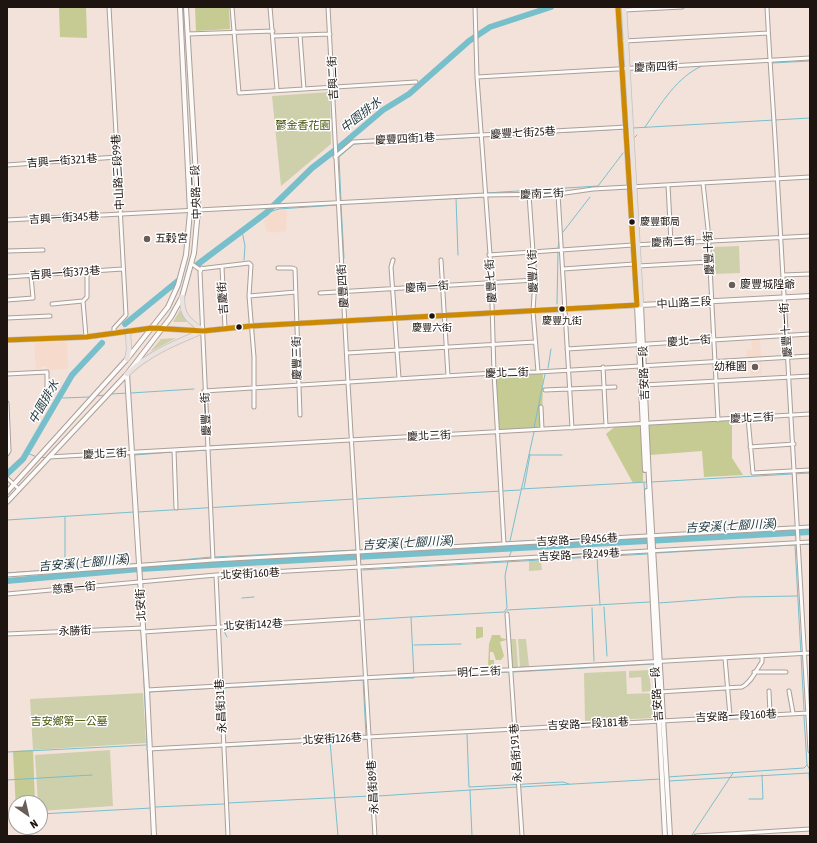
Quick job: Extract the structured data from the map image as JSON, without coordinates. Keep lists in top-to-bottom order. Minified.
{"streets":{"main road":["中山路三段"],"street":["慶南四街","吉興二街","慶豐七街25巷","慶豐四街1巷","吉興一街321巷","中山路三段99巷","中央路二段","慶南三街","吉興一街345巷","慶南二街","慶豐十街","慶豐八街","吉興一街373巷","慶豐七街","慶豐四街","慶南一街","吉慶街","慶豐十一街","慶北一街","慶豐三街","慶北二街","吉安路一段","慶豐一街","慶北三街","吉安路一段456巷","吉安路一段249巷","北安街160巷","慈惠一街","北安街","北安街142巷","永勝街","明仁三街","永昌街31巷","吉安路一段160巷","吉安路一段181巷","北安街126巷","永昌街191巷","永昌街89巷"]},"crossings":[["慶南四街","慶豐七街"],["慶南四街","慶豐十一街"],["吉興二街","慶豐四街1巷"],["吉興二街","慶豐四街"],["慶豐七街25巷","慶豐四街1巷"],["慶豐七街25巷","慶豐七街"],["慶豐四街1巷","慶豐七街"],["慶豐四街1巷","慶豐四街"],["吉興一街321巷","中山路三段99巷"],["中山路三段99巷","吉興一街345巷"],["中山路三段99巷","吉興一街373巷"],["中山路三段99巷","中山路三段"],["中央路二段","慶南三街"],["中央路二段","吉興一街345巷"],["中央路二段","中山路三段"],["中央路二段","慶北三街"],["中央路二段","北安街"],["慶南三街","吉興一街345巷"],["慶南三街","慶豐十街"],["慶南三街","慶豐八街"],["慶南三街","慶豐七街"],["慶南三街","慶豐四街"],["慶南三街","慶豐十一街"],["慶南二街","慶豐十街"],["慶南二街","慶豐八街"],["慶南二街","慶豐七街"],["慶南二街","慶豐十一街"],["慶豐十街","中山路三段"],["慶豐十街","慶北一街"],["慶豐十街","慶北二街"],["慶豐十街","慶北三街"],["慶豐八街","慶南一街"],["慶豐八街","中山路三段"],["慶豐八街","慶北二街"],["慶豐七街","慶南一街"],["慶豐七街","中山路三段"],["慶豐七街","慶北二街"],["慶豐七街","慶北三街"],["慶豐七街","吉安路一段456巷"],["慶豐四街","慶南一街"],["慶豐四街","中山路三段"],["慶豐四街","慶北二街"],["慶豐四街","慶北三街"],["慶豐四街","吉安路一段456巷"],["慶豐四街","吉安路一段249巷"],["慶豐四街","北安街160巷"],["慶豐四街","永昌街89巷"],["吉慶街","中山路三段"],["中山路三段","慶豐十一街"],["中山路三段","慶豐三街"],["中山路三段","吉安路一段"],["中山路三段","慶豐一街"],["慶豐十一街","慶北一街"],["慶豐十一街","慶北二街"],["慶豐十一街","慶北三街"],["慶豐十一街","吉安路一段456巷"],["慶豐十一街","吉安路一段249巷"],["慶豐十一街","明仁三街"],["慶豐十一街","吉安路一段160巷"],["慶北一街","吉安路一段"],["慶豐三街","慶北二街"],["慶北二街","吉安路一段"],["慶北二街","慶豐一街"],["吉安路一段","慶北三街"],["吉安路一段","吉安路一段456巷"],["吉安路一段","吉安路一段249巷"],["吉安路一段","明仁三街"],["吉安路一段","吉安路一段160巷"],["吉安路一段","吉安路一段181巷"],["慶豐一街","慶北三街"],["慶豐一街","吉安路一段456巷"],["慶北三街","北安街"],["吉安路一段456巷","北安街"],["吉安路一段249巷","北安街160巷"],["吉安路一段249巷","永昌街89巷"],["北安街160巷","慈惠一街"],["北安街160巷","北安街"],["北安街160巷","永昌街31巷"],["北安街160巷","永昌街89巷"],["慈惠一街","北安街"],["北安街","北安街142巷"],["北安街","永勝街"],["北安街","明仁三街"],["北安街","北安街126巷"],["北安街142巷","永勝街"],["北安街142巷","永昌街31巷"],["北安街142巷","永昌街89巷"],["明仁三街","永昌街31巷"],["明仁三街","永昌街191巷"],["明仁三街","永昌街89巷"],["永昌街31巷","北安街126巷"],["吉安路一段160巷","吉安路一段181巷"],["吉安路一段181巷","北安街126巷"],["吉安路一段181巷","永昌街191巷"],["北安街126巷","永昌街191巷"],["北安街126巷","永昌街89巷"]],"water":["中園排水","吉安溪 (七腳川溪)"],"parks":["鬱金香花園","吉安鄉第一公墓"],"places":["慶豐郵局","五榖宮","慶豐城隍爺","慶豐九街","慶豐六街","幼稚園"],"north":"bottom right"}
